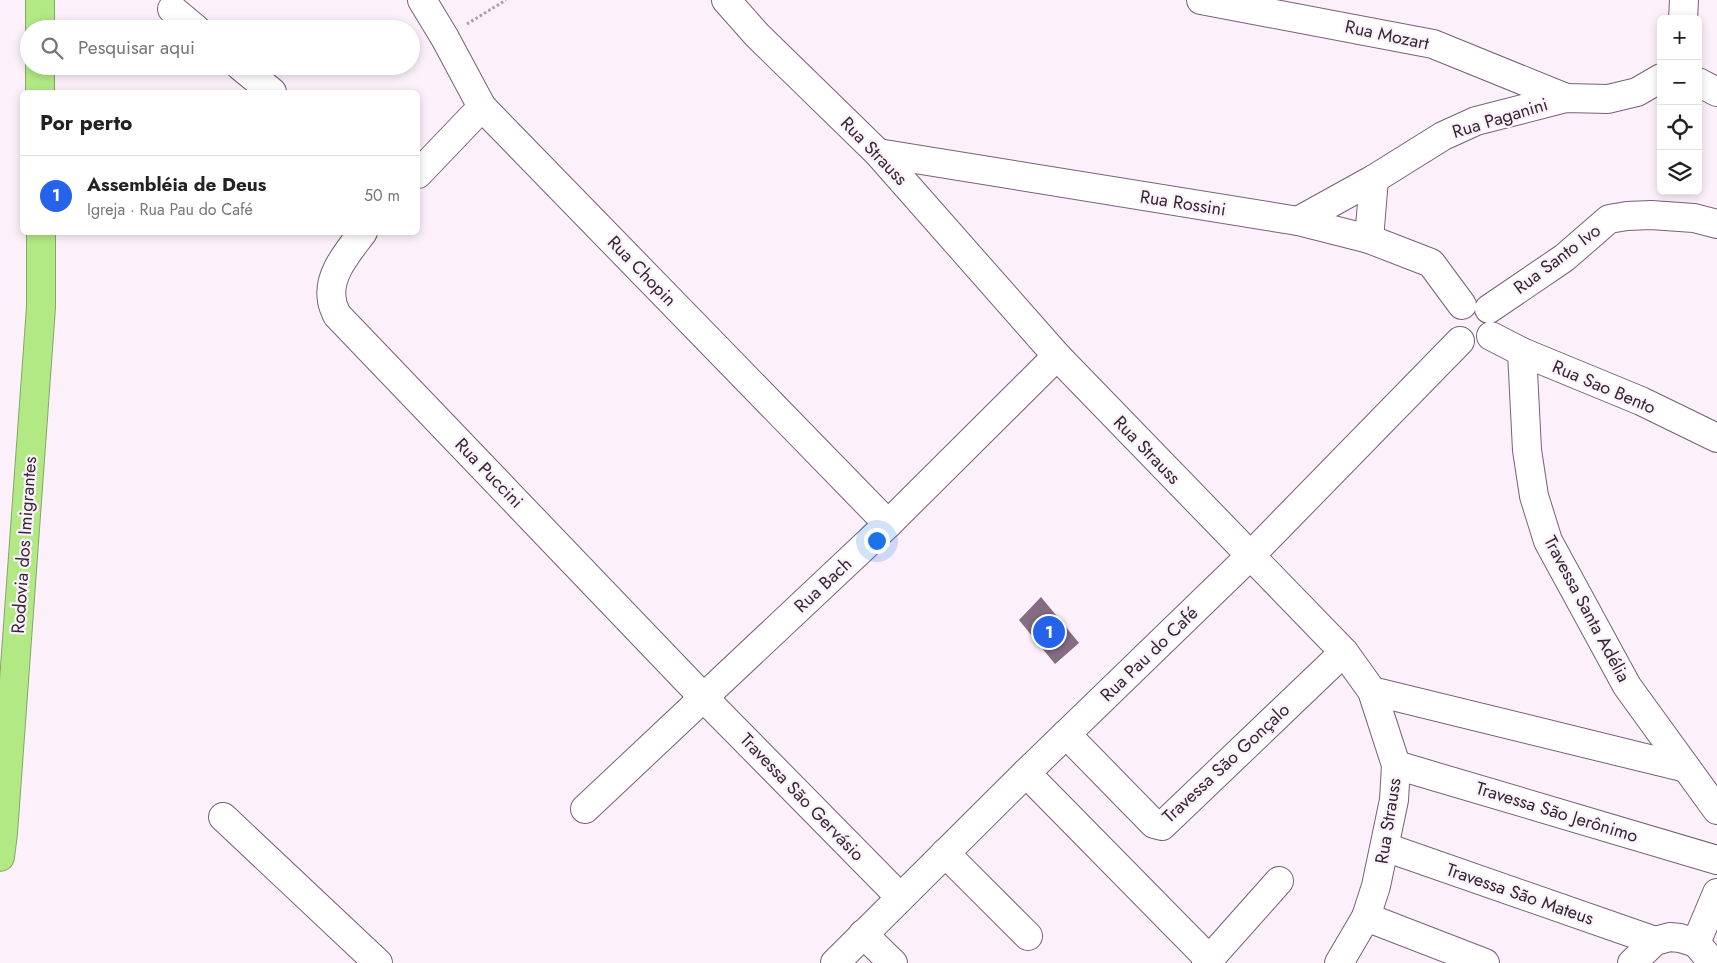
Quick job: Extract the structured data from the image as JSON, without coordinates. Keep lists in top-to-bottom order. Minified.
{"streets":{"highway":["Rodovia dos Imigrantes"],"street":["Rua Mozart","Rua Paganini","Rua Strauss","Rua Rossini","Rua Santo Ivo","Rua Chopin","Rua Sao Bento","Rua Puccini","Rua Bach","Travessa Santa Adélia","Rua Pau do Café","Travessa São Gonçalo","Travessa São Gervásio","Travessa São Jerônimo","Travessa São Mateus"]},"crossings":[["Rua Mozart","Rua Paganini"],["Rua Paganini","Rua Rossini"],["Rua Strauss","Rua Rossini"],["Rua Strauss","Rua Bach"],["Rua Strauss","Rua Pau do Café"],["Rua Strauss","Travessa São Gonçalo"],["Rua Strauss","Travessa São Jerônimo"],["Rua Strauss","Travessa São Mateus"],["Rua Rossini","Rua Santo Ivo"],["Rua Rossini","Rua Sao Bento"],["Rua Rossini","Rua Pau do Café"],["Rua Santo Ivo","Rua Sao Bento"],["Rua Santo Ivo","Rua Pau do Café"],["Rua Chopin","Rua Bach"],["Rua Sao Bento","Travessa Santa Adélia"],["Rua Sao Bento","Rua Pau do Café"],["Rua Puccini","Rua Bach"],["Rua Puccini","Travessa São Gervásio"],["Rua Bach","Travessa São Gervásio"],["Rua Pau do Café","Travessa São Gonçalo"],["Rua Pau do Café","Travessa São Gervásio"]],"page":{"map_buttons":["+","−"],"search":"Pesquisar aqui","heading":"Por perto","list":[{"mark":"1","name":"Assembléia de Deus","note":"Igreja · Rua Pau do Café","value":"50 m"}],"pins":"1"}}
